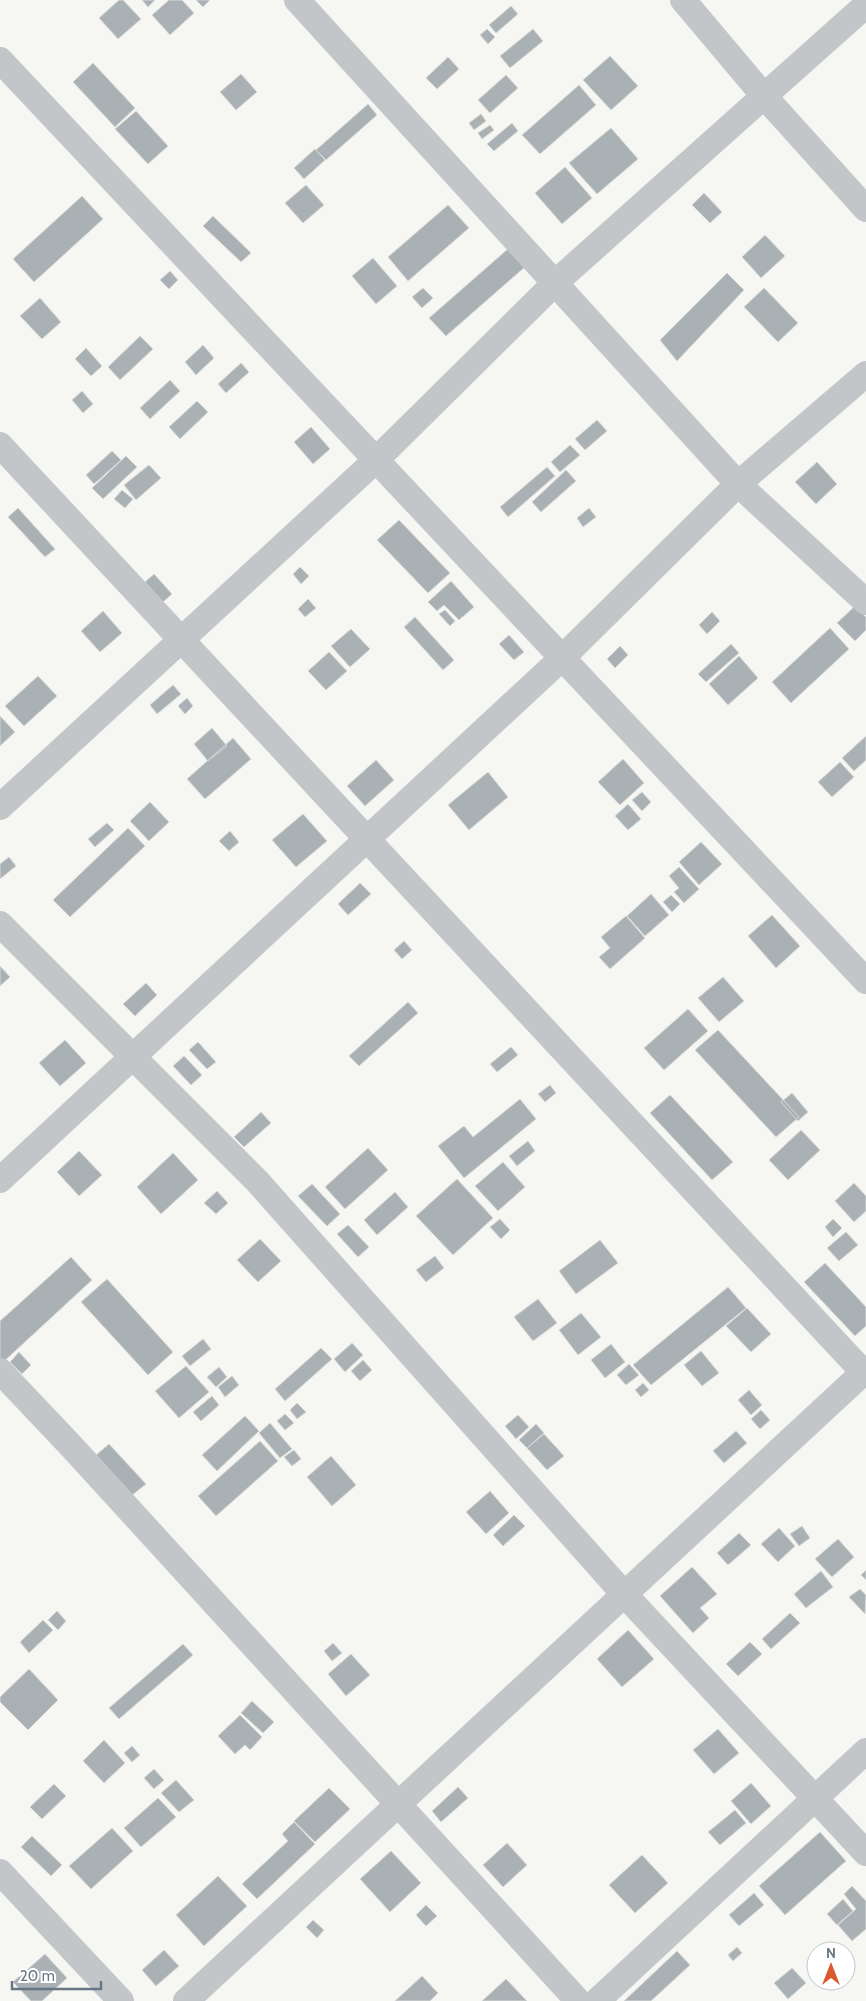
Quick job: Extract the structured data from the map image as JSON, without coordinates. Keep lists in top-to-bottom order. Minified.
{"scale_bar":"20 m","north":"top"}
